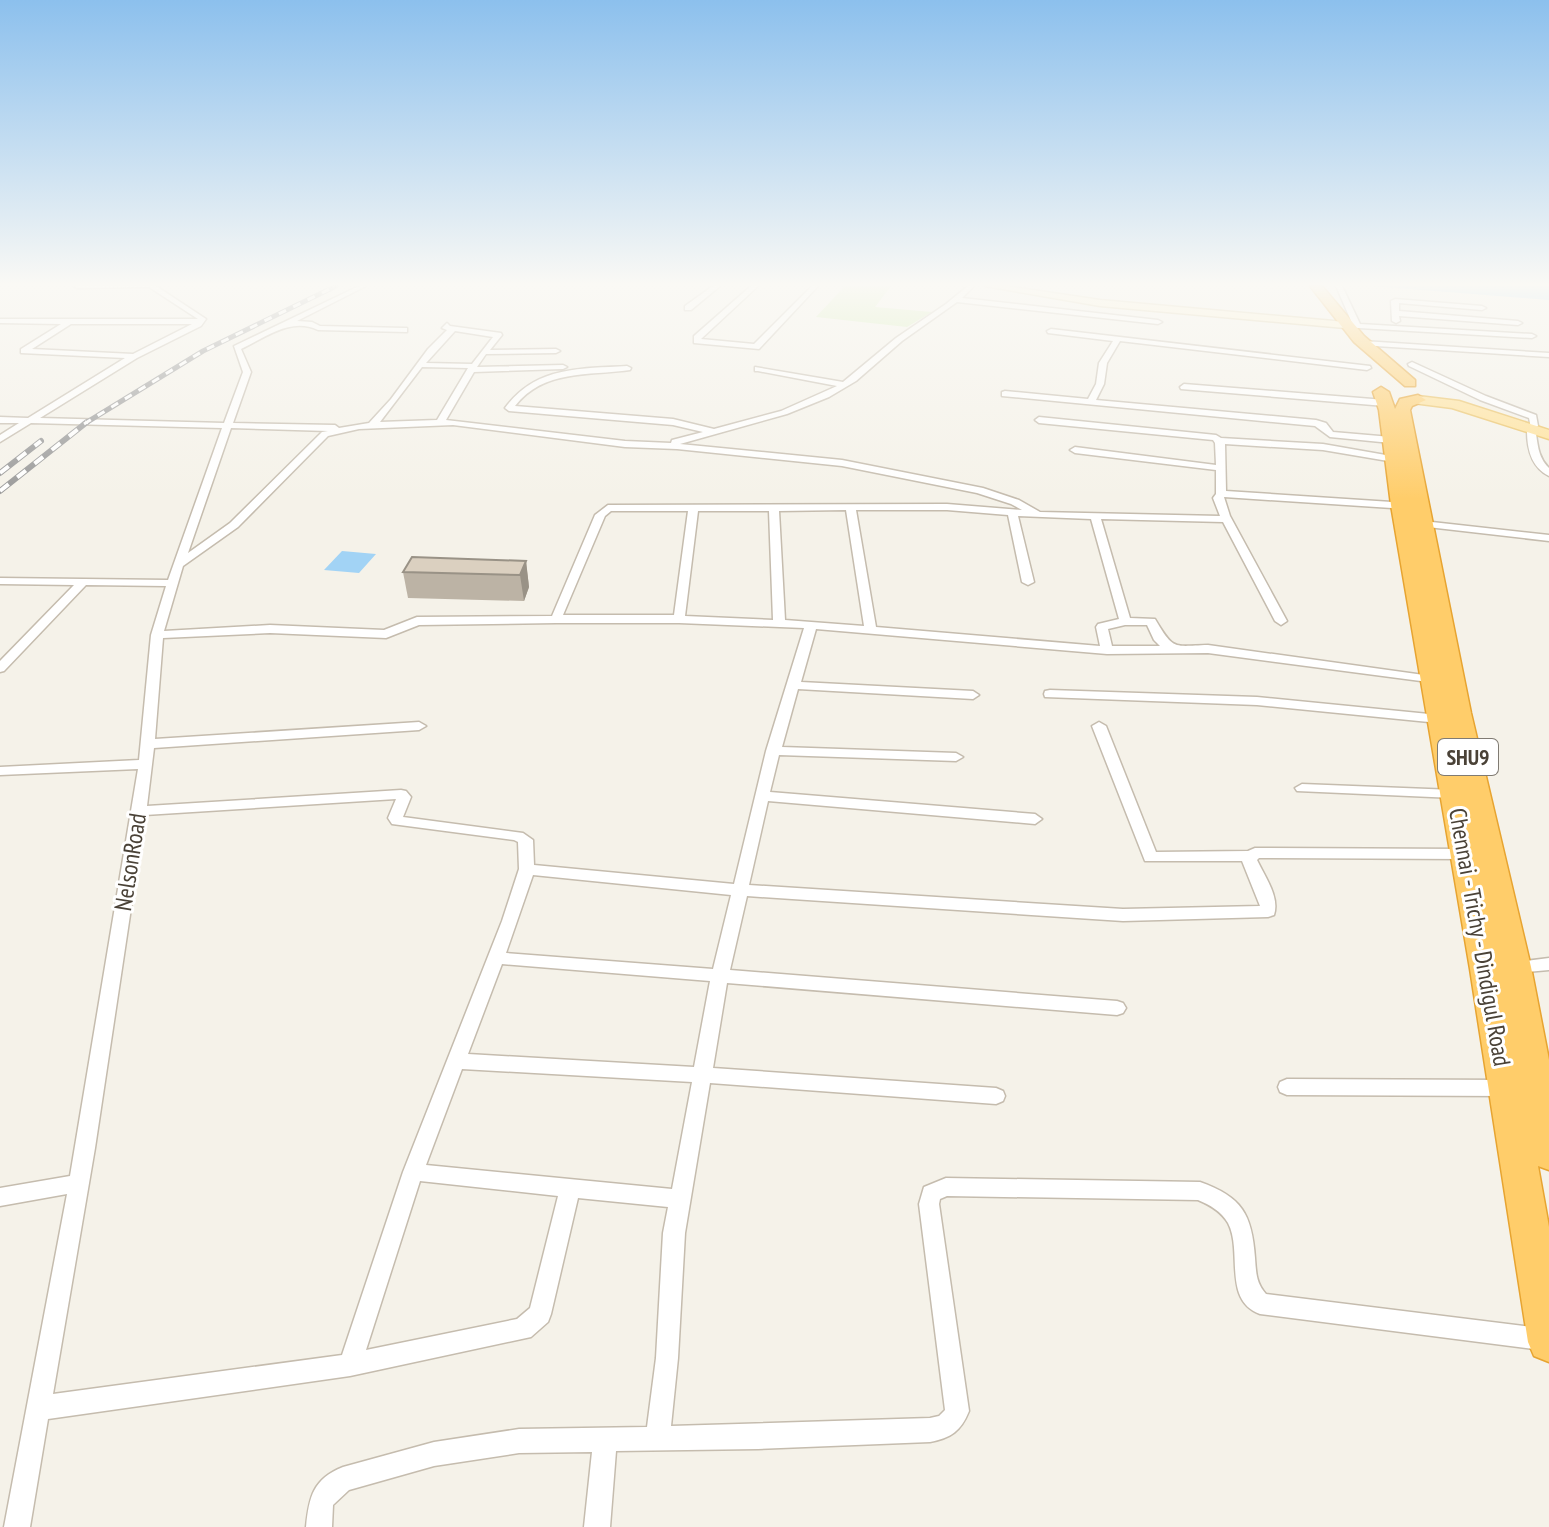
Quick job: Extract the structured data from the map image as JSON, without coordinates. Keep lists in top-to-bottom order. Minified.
{"streets":{"highway":["SHU9","Chennai - Trichy - Dindigul Road"],"street":["NelsonRoad"]},"crossings":[["SHU9","Chennai - Trichy - Dindigul Road"]]}
